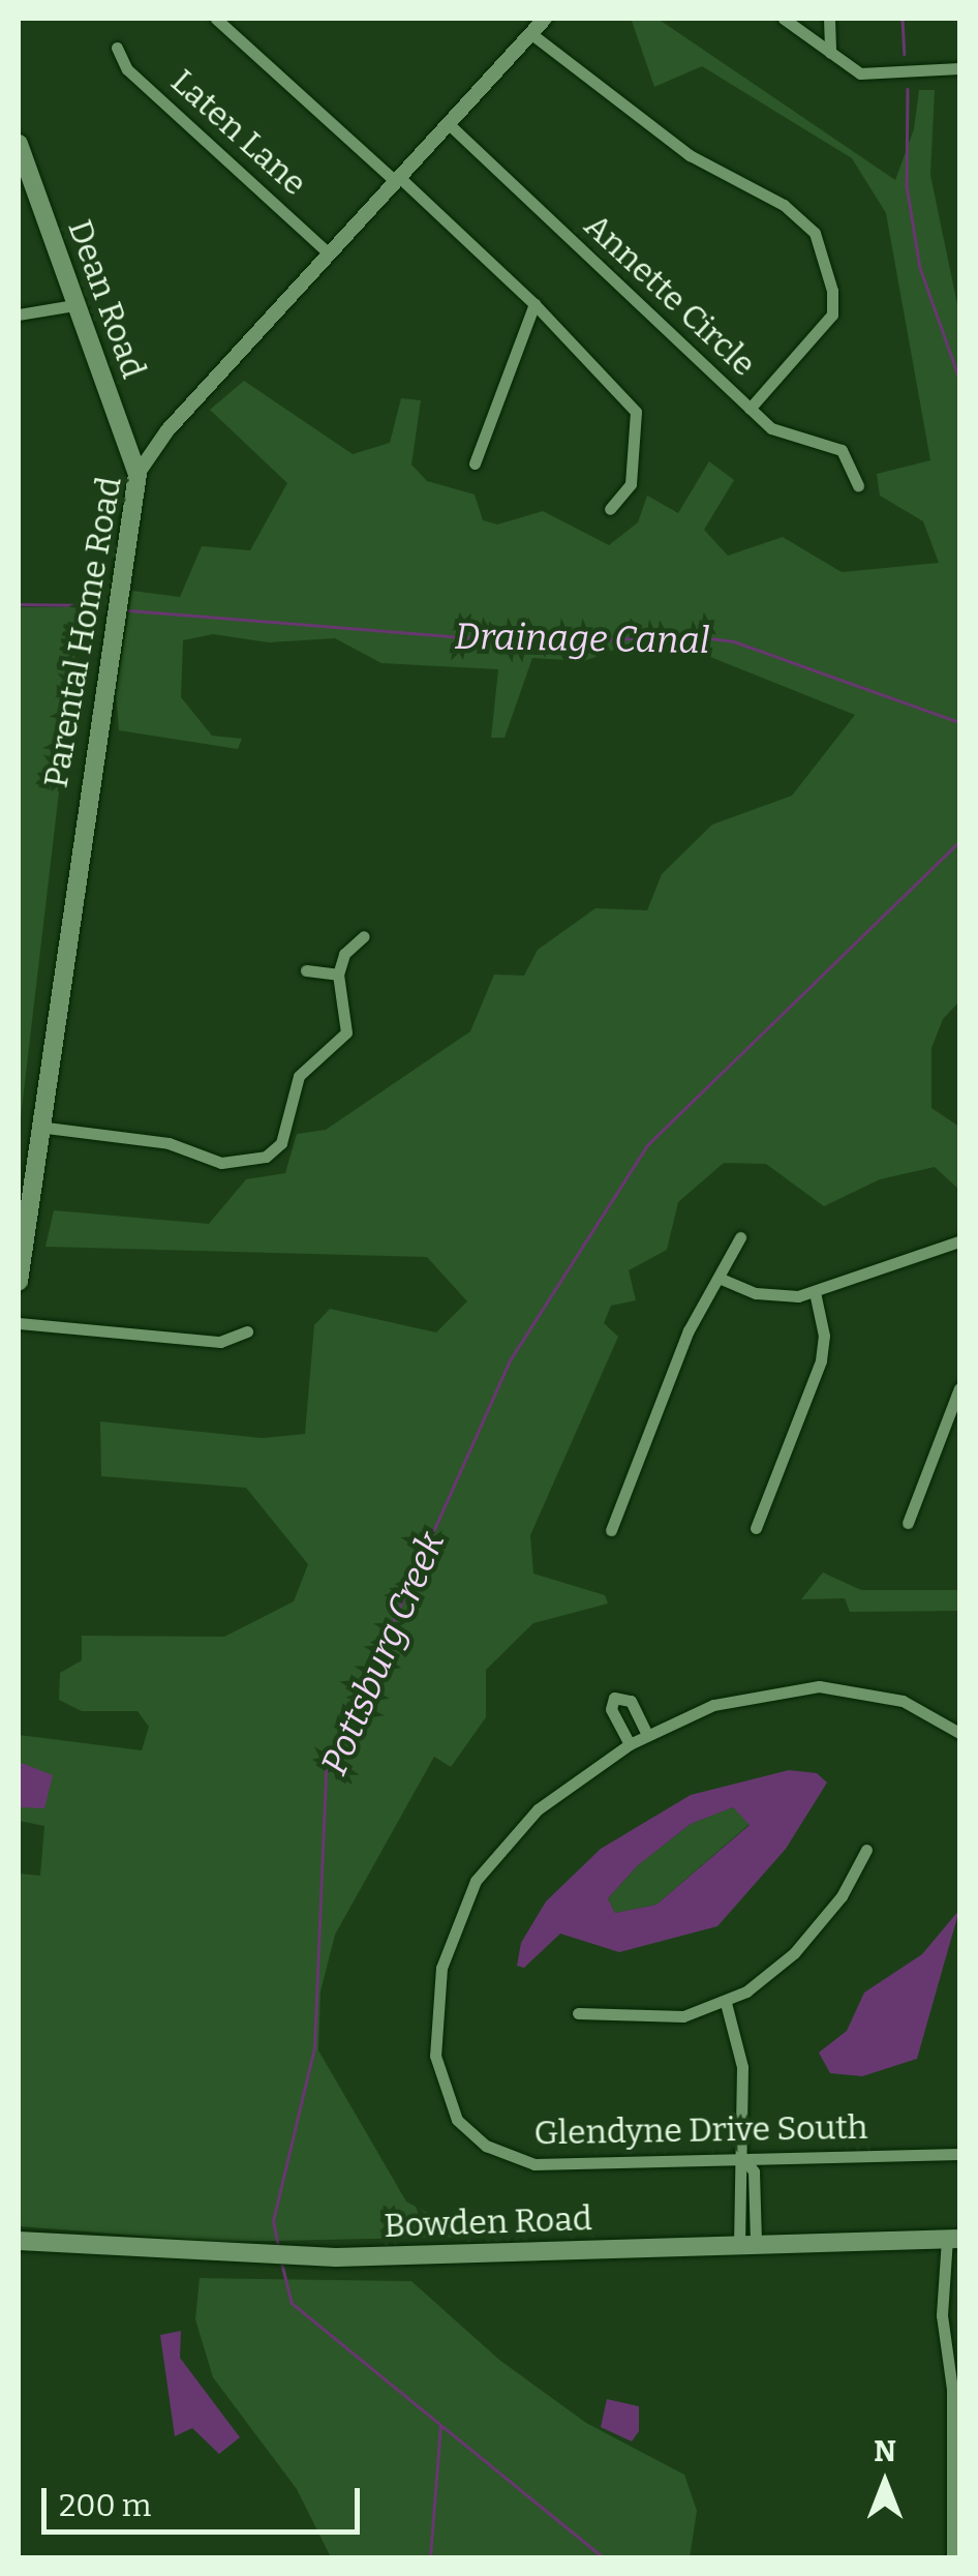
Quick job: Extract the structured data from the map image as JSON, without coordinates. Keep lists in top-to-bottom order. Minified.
{"streets":{"main road":["Dean Road","Parental Home Road","Bowden Road"],"street":["Laten Lane","Annette Circle","Glendyne Drive South"]},"crossings":[["Laten Lane","Parental Home Road"],["Annette Circle","Parental Home Road"],["Dean Road","Parental Home Road"]],"water":["Drainage Canal","Pottsburg Creek"],"scale_bar":"200 m","north":"top"}
